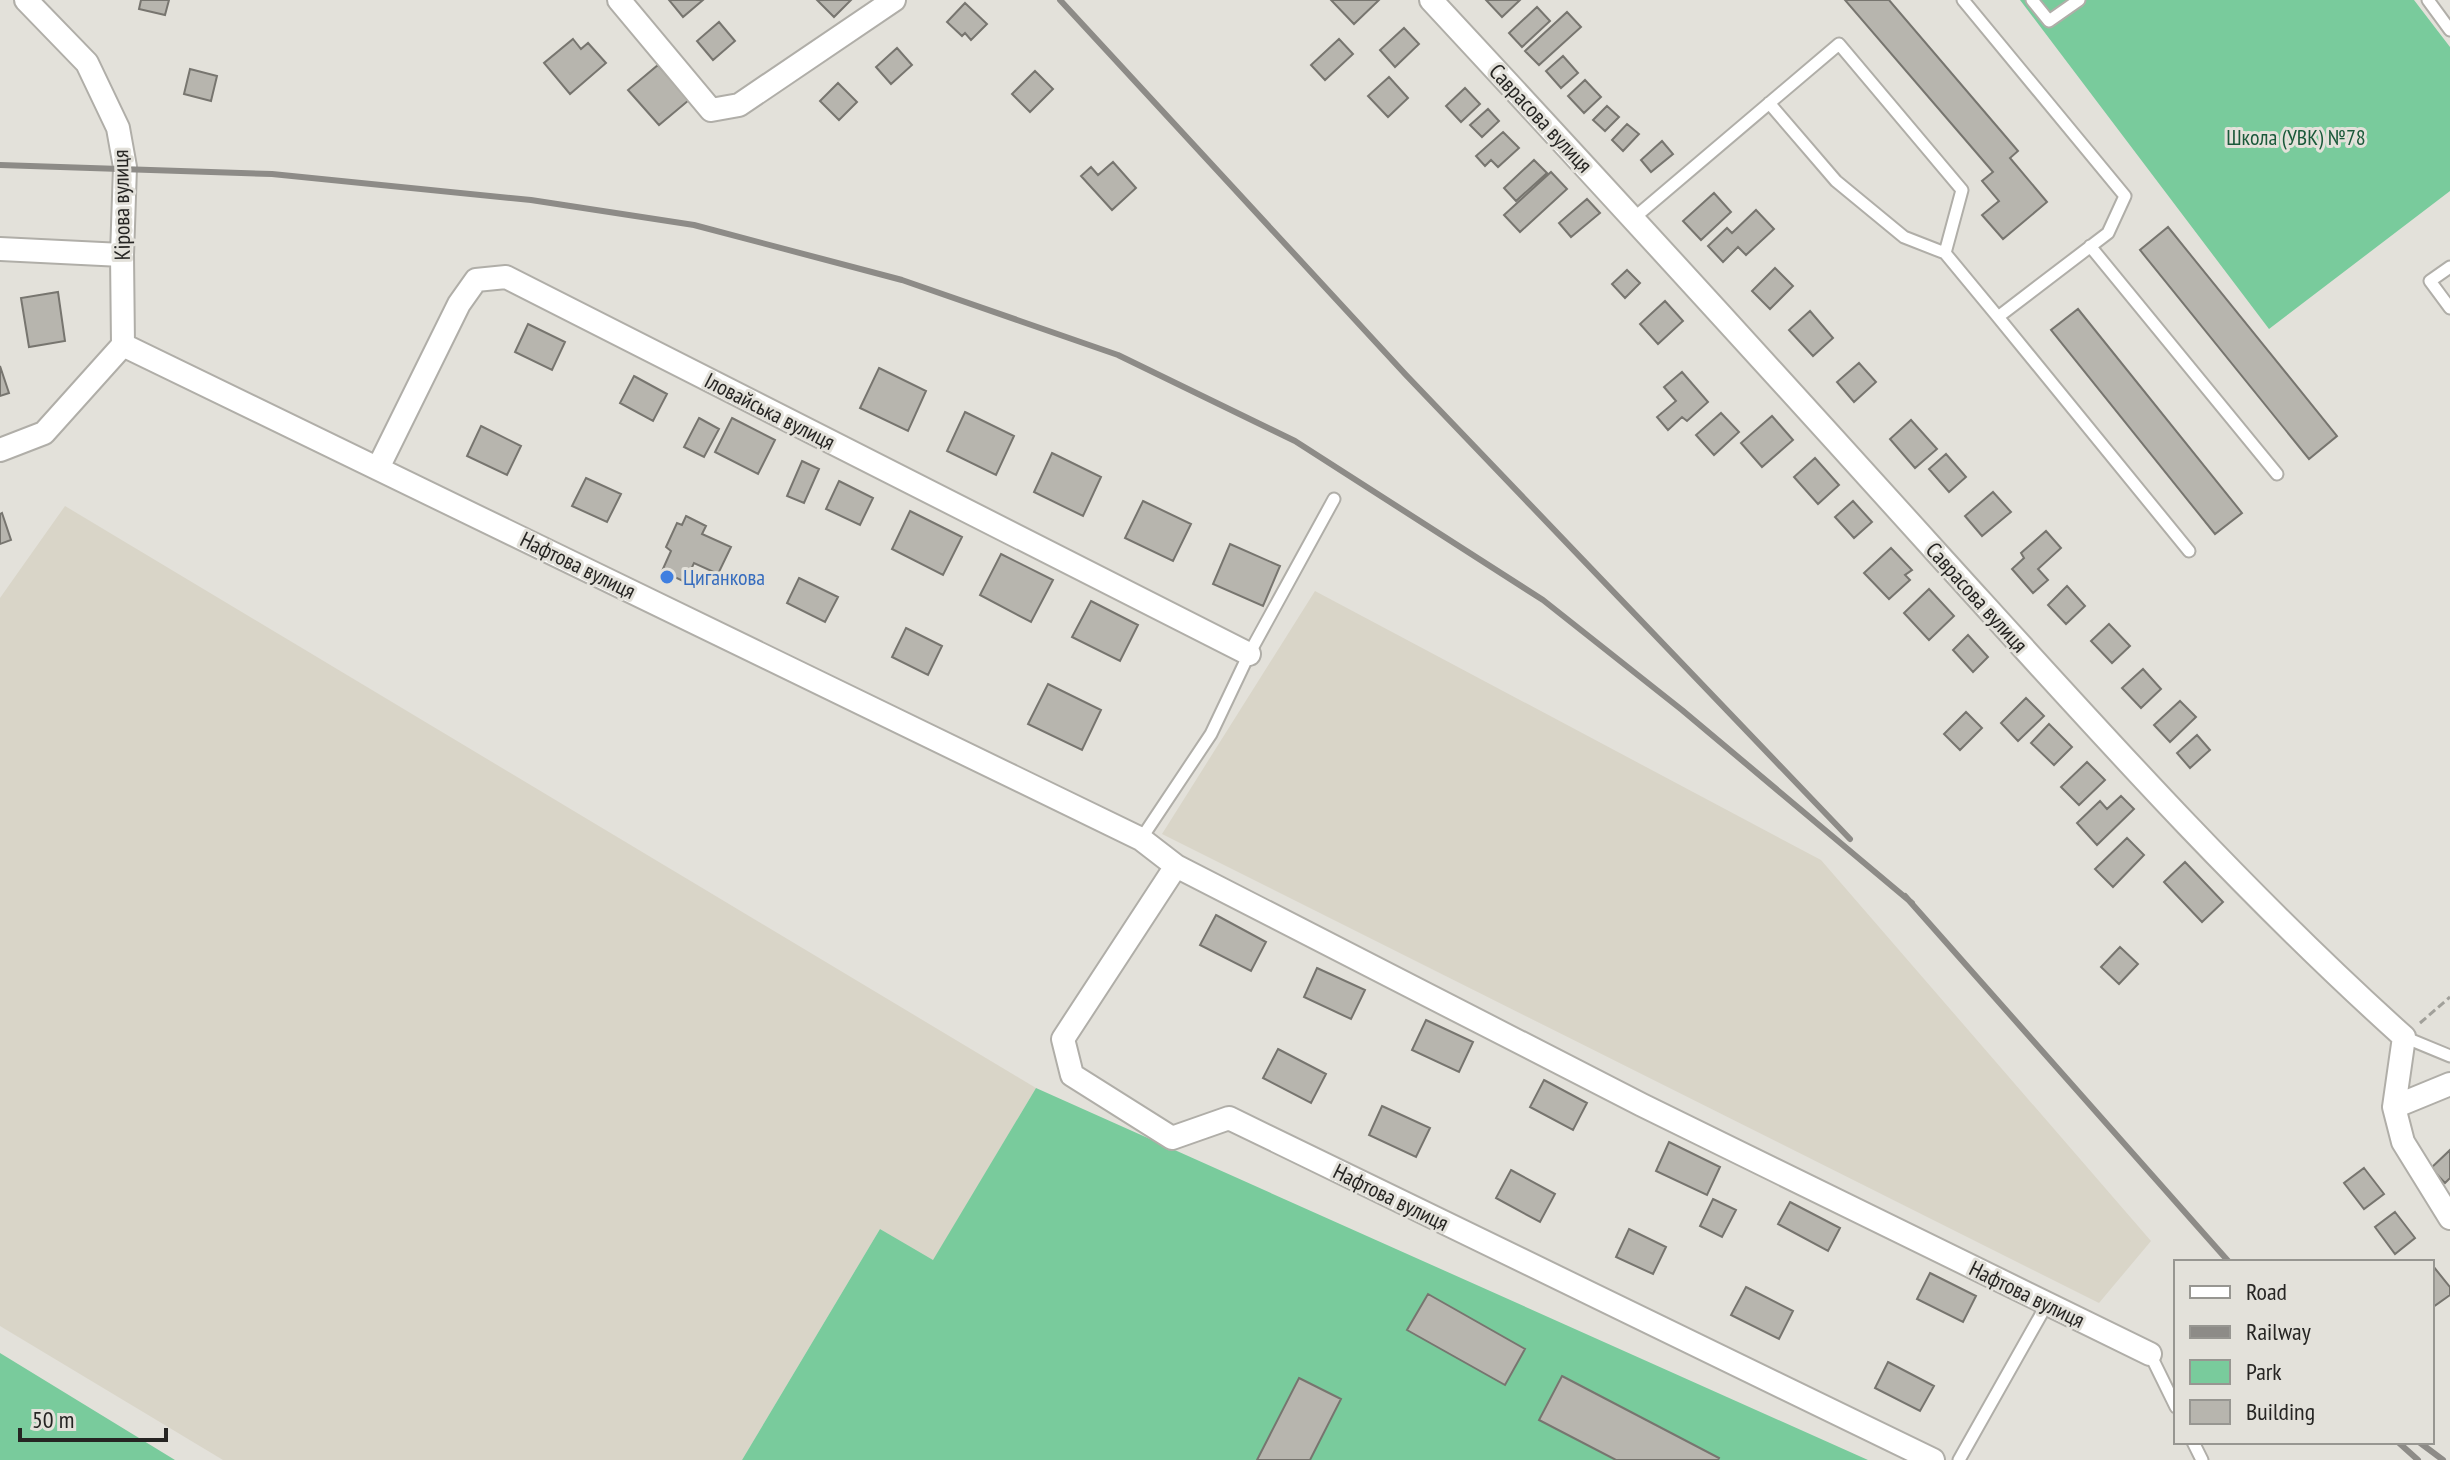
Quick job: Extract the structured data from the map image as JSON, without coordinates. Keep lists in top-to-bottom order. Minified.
{"streets":{"street":["Саврасова вулиця","Кірова вулиця","Іловайська вулиця","Нафтова вулиця"]},"crossings":[["Кірова вулиця","Нафтова вулиця"],["Іловайська вулиця","Нафтова вулиця"]],"parks":["Школа (УВК) №78"],"places":["Циганкова"],"legend":["Road","Railway","Park","Building"],"scale_bar":"50 m"}
